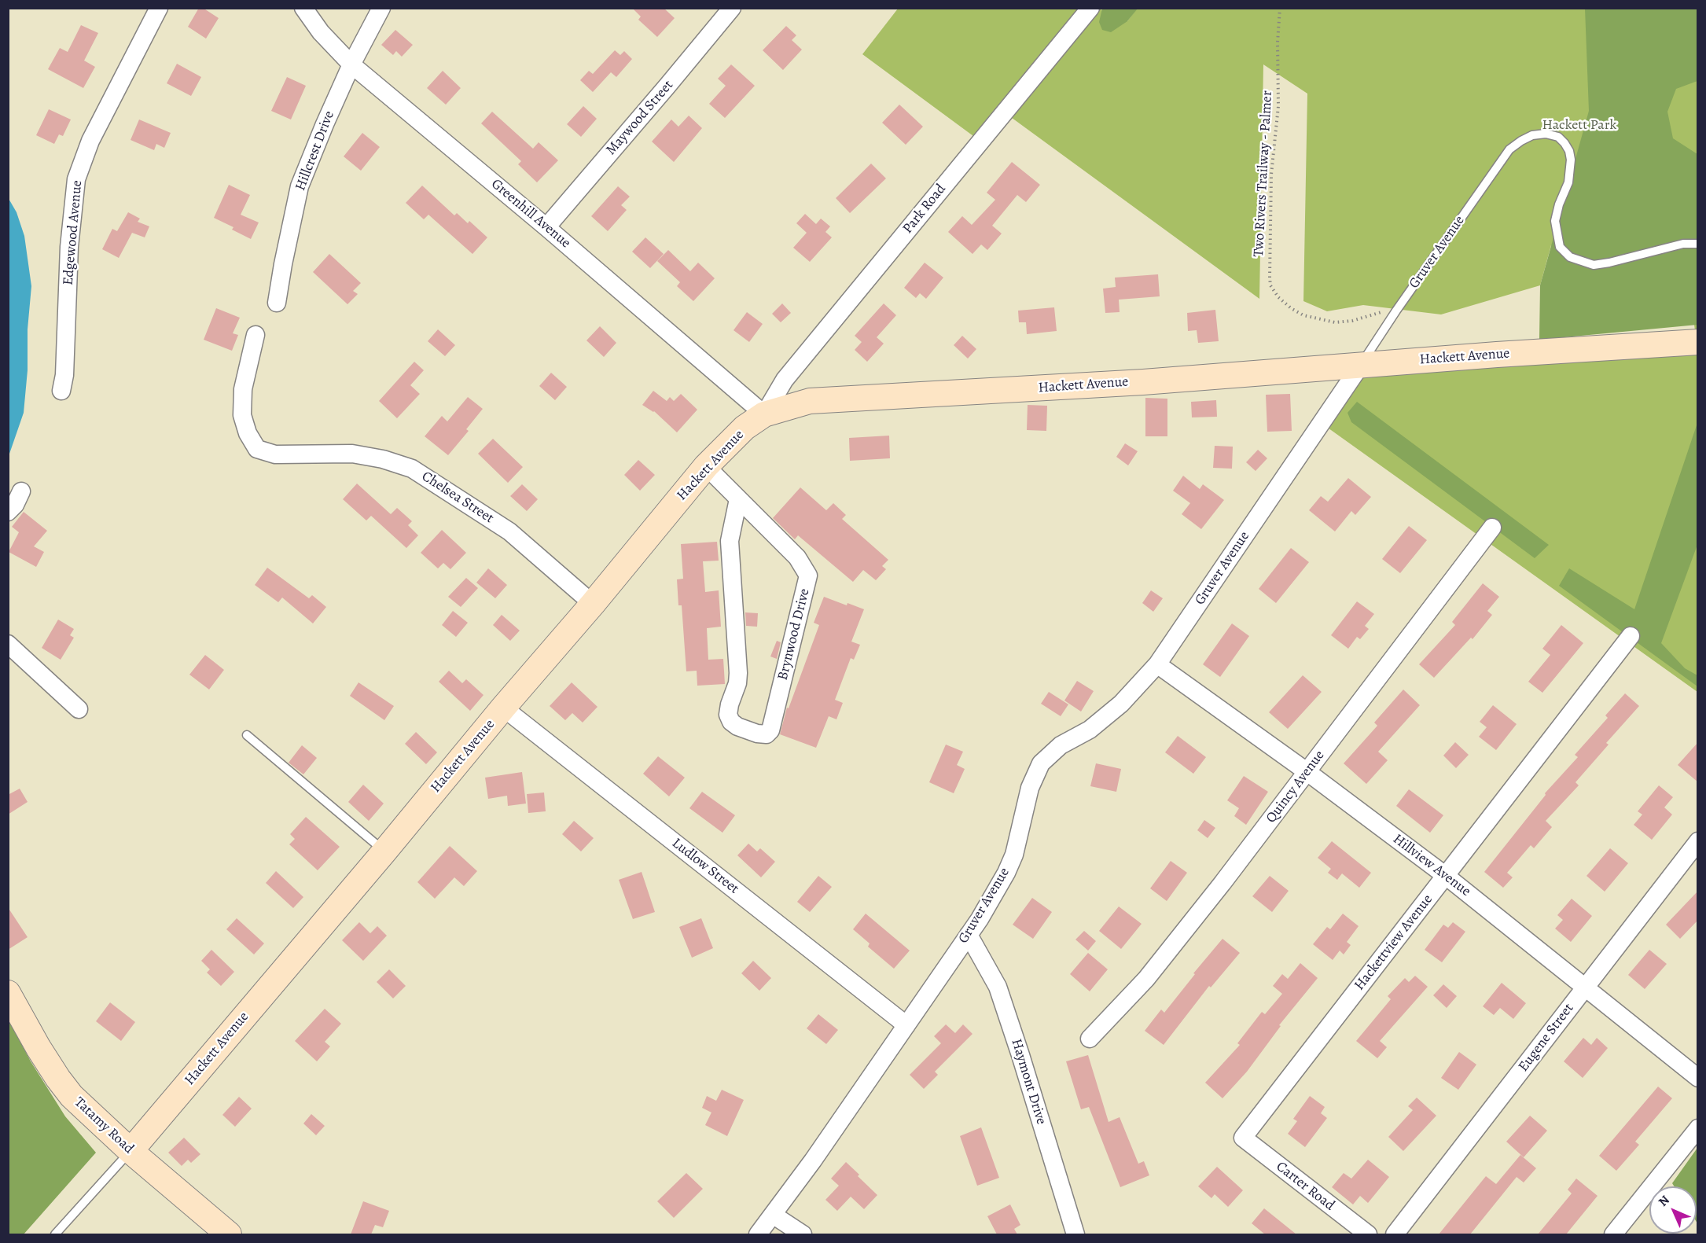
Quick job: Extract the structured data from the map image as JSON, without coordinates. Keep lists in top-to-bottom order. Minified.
{"streets":{"main road":["Hackett Avenue","Tatamy Road"],"street":["Maywood Street","Hillcrest Drive","Park Road","Greenhill Avenue","Edgewood Avenue","Gruver Avenue","Chelsea Street","Brynwood Drive","Quincy Avenue","Hillview Avenue","Ludlow Street","Hackettview Avenue","Eugene Street","Haymont Drive","Carter Road"],"path":["Two Rivers Trailway - Palmer"]},"crossings":[["Maywood Street","Greenhill Avenue"],["Hillcrest Drive","Greenhill Avenue"],["Two Rivers Trailway - Palmer","Gruver Avenue"],["Park Road","Greenhill Avenue"],["Park Road","Hackett Avenue"],["Greenhill Avenue","Hackett Avenue"],["Gruver Avenue","Hackett Avenue"],["Gruver Avenue","Hillview Avenue"],["Gruver Avenue","Ludlow Street"],["Gruver Avenue","Haymont Drive"],["Hackett Avenue","Chelsea Street"],["Hackett Avenue","Brynwood Drive"],["Hackett Avenue","Ludlow Street"],["Hackett Avenue","Tatamy Road"],["Quincy Avenue","Hillview Avenue"],["Hillview Avenue","Hackettview Avenue"],["Hillview Avenue","Eugene Street"],["Hackettview Avenue","Carter Road"]],"parks":["Hackett Park"],"north":"top left"}
